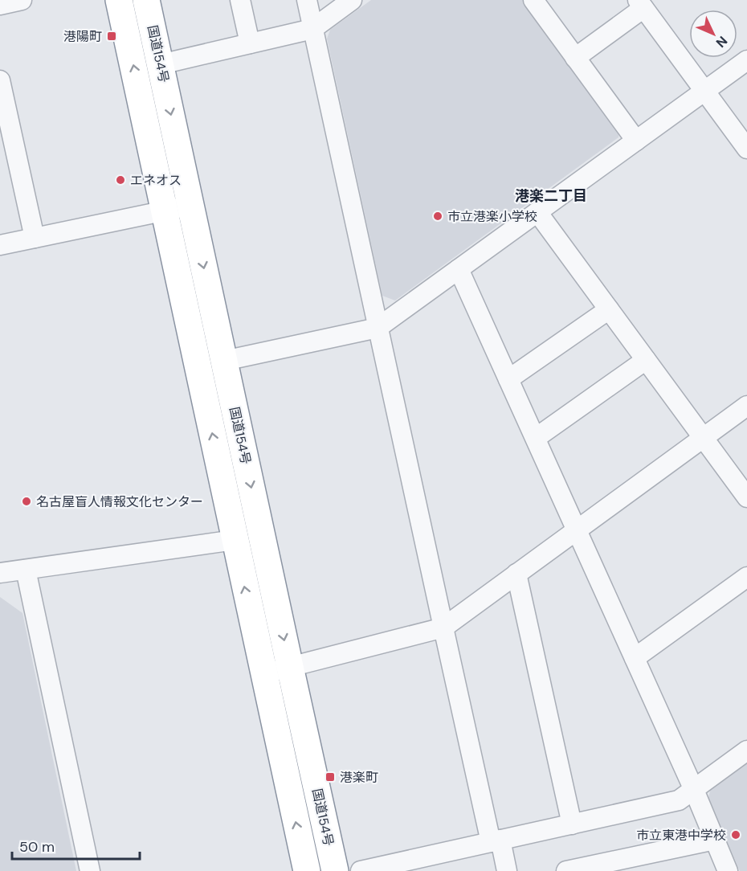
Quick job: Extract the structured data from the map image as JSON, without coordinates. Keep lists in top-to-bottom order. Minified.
{"streets":{"highway":["国道154号"]},"districts":["港楽二丁目"],"places":{"transit":["港陽町","港楽町"],"other":["エネオス","市立港楽小学校","名古屋盲人情報文化センター","市立東港中学校"]},"scale_bar":"50 m","north":"bottom right"}
